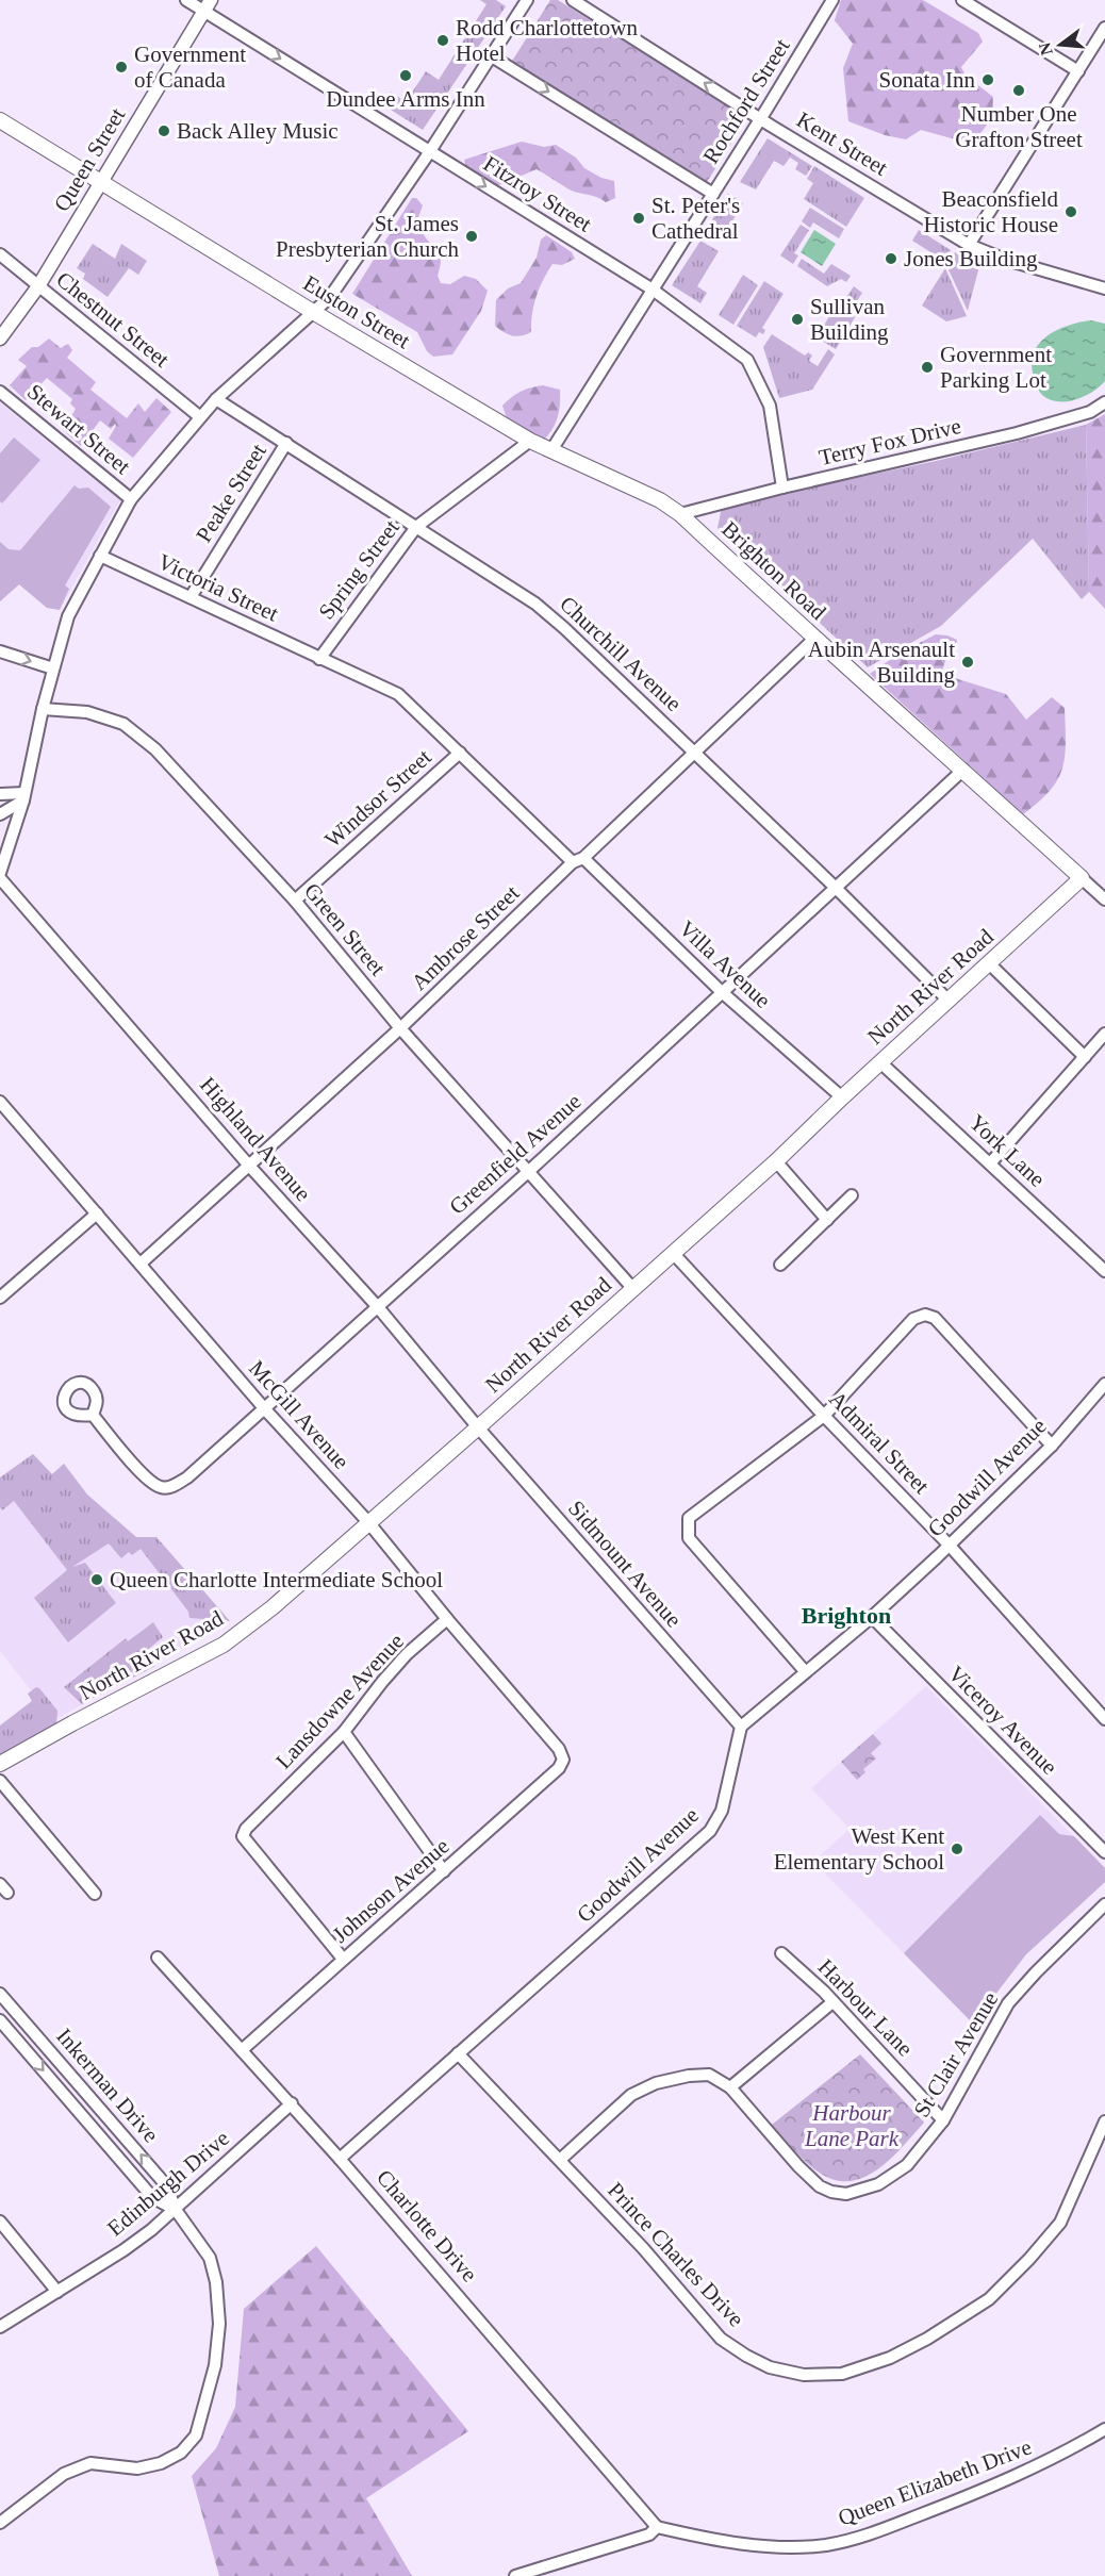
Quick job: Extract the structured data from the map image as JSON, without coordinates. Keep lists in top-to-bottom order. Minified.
{"streets":{"main road":["Euston Street","Brighton Road","North River Road"],"street":["Rochford Street","Kent Street","Queen Street","Fitzroy Street","Chestnut Street","Stewart Street","Terry Fox Drive","Peake Street","Spring Street","Victoria Street","Churchill Avenue","Windsor Street","Green Street","Ambrose Street","Villa Avenue","Highland Avenue","York Lane","Greenfield Avenue","McGill Avenue","Admiral Street","Goodwill Avenue","Sidmount Avenue","Lansdowne Avenue","Viceroy Avenue","Johnson Avenue","Harbour Lane","St Clair Avenue","Inkerman Drive","Edinburgh Drive","Charlotte Drive","Prince Charles Drive","Queen Elizabeth Drive"]},"crossings":[["Rochford Street","Kent Street"],["Rochford Street","Fitzroy Street"],["Rochford Street","Euston Street"],["Queen Street","Fitzroy Street"],["Queen Street","Euston Street"],["Queen Street","Chestnut Street"],["Fitzroy Street","Terry Fox Drive"],["Euston Street","Spring Street"],["Euston Street","Brighton Road"],["Terry Fox Drive","Brighton Road"],["Peake Street","Victoria Street"],["Peake Street","Churchill Avenue"],["Spring Street","Victoria Street"],["Spring Street","Churchill Avenue"],["Spring Street","Villa Avenue"],["Brighton Road","Ambrose Street"],["Brighton Road","North River Road"],["Brighton Road","Greenfield Avenue"],["Victoria Street","Villa Avenue"],["Churchill Avenue","Ambrose Street"],["Churchill Avenue","North River Road"],["Churchill Avenue","Greenfield Avenue"],["Windsor Street","Green Street"],["Windsor Street","Villa Avenue"],["Green Street","Ambrose Street"],["Green Street","North River Road"],["Green Street","Greenfield Avenue"],["Ambrose Street","Villa Avenue"],["Ambrose Street","Highland Avenue"],["Ambrose Street","McGill Avenue"],["Villa Avenue","North River Road"],["Villa Avenue","Greenfield Avenue"],["North River Road","Highland Avenue"],["North River Road","York Lane"],["North River Road","McGill Avenue"],["North River Road","Admiral Street"],["North River Road","Sidmount Avenue"],["Highland Avenue","Greenfield Avenue"],["Highland Avenue","Sidmount Avenue"],["Greenfield Avenue","McGill Avenue"],["McGill Avenue","Lansdowne Avenue"],["McGill Avenue","Johnson Avenue"],["Admiral Street","Goodwill Avenue"],["Goodwill Avenue","Sidmount Avenue"],["Goodwill Avenue","Viceroy Avenue"],["Goodwill Avenue","Charlotte Drive"],["Goodwill Avenue","Prince Charles Drive"],["Lansdowne Avenue","Johnson Avenue"],["Johnson Avenue","Charlotte Drive"],["Harbour Lane","St Clair Avenue"],["St Clair Avenue","Prince Charles Drive"],["Inkerman Drive","Edinburgh Drive"],["Edinburgh Drive","Charlotte Drive"],["Charlotte Drive","Queen Elizabeth Drive"]],"one_way":["Fitzroy Street"],"districts":["Brighton"],"parks":["Harbour Lane Park"],"places":["Rodd Charlottetown Hotel","Government of Canada","Dundee Arms Inn","Sonata Inn","Number One Grafton Street","Back Alley Music","Beaconsfield Historic House","St. Peter's Cathedral","St. James Presbyterian Church","Jones Building","Sullivan Building","Government Parking Lot","Aubin Arsenault Building","Queen Charlotte Intermediate School","West Kent Elementary School"],"north":"left"}
